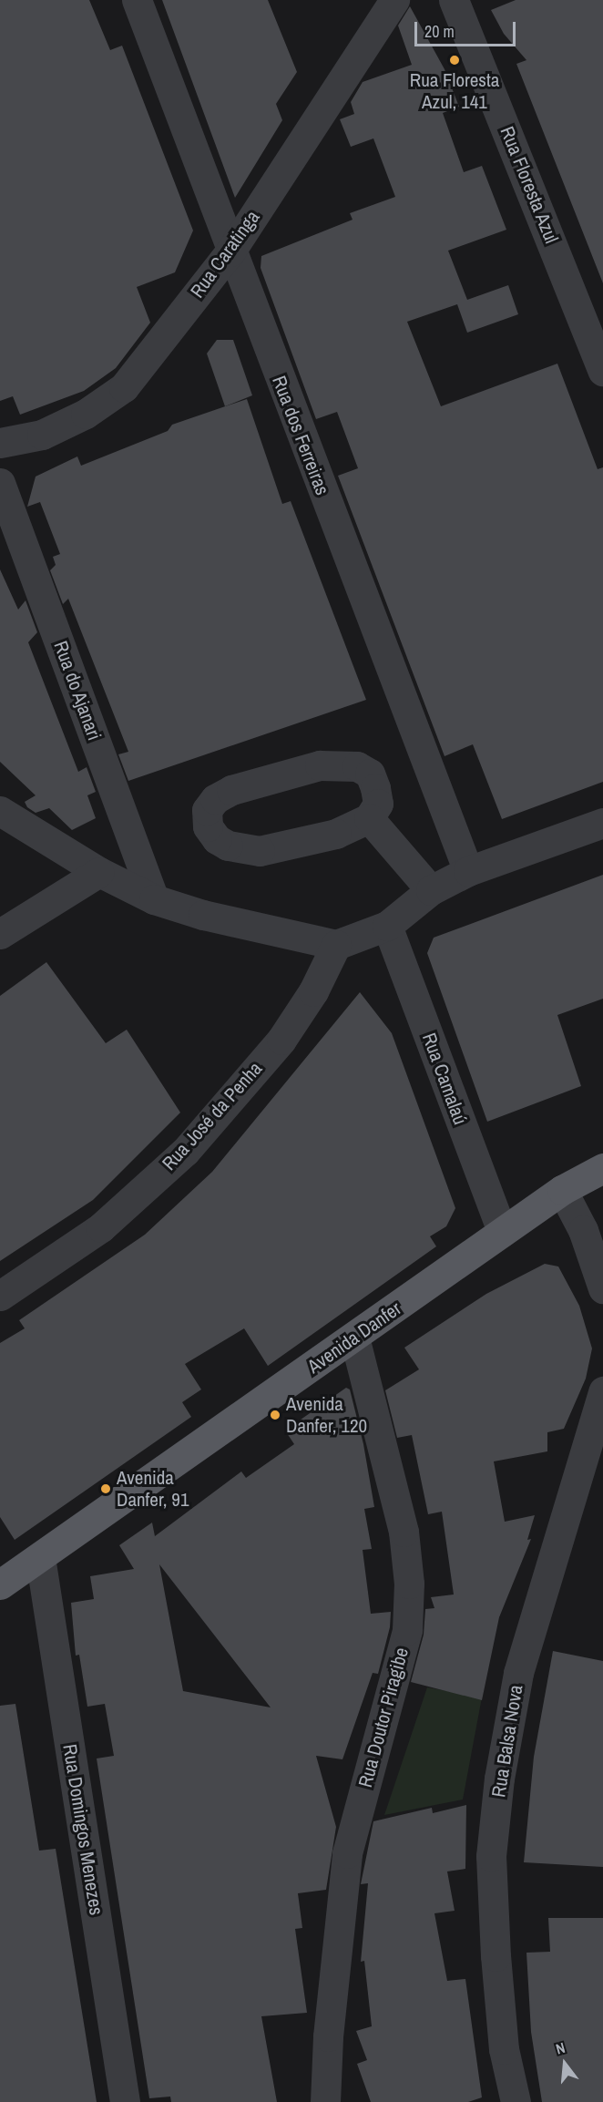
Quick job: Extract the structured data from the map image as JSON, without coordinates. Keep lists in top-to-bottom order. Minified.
{"streets":{"main road":["Avenida Danfer"],"street":["Rua Floresta Azul","Rua Caratinga","Rua dos Ferreiras","Rua do Ajanari","Rua Camalaú","Rua José da Penha","Rua Doutor Piragibe","Rua Balsa Nova","Rua Domingos Menezes"]},"crossings":[["Rua Caratinga","Rua dos Ferreiras"],["Rua Camalaú","Avenida Danfer"],["Avenida Danfer","Rua Doutor Piragibe"],["Avenida Danfer","Rua Domingos Menezes"]],"places":["Rua Floresta Azul, 141","Avenida Danfer, 120","Avenida Danfer, 91"],"scale_bar":"20 m","north":"top"}
